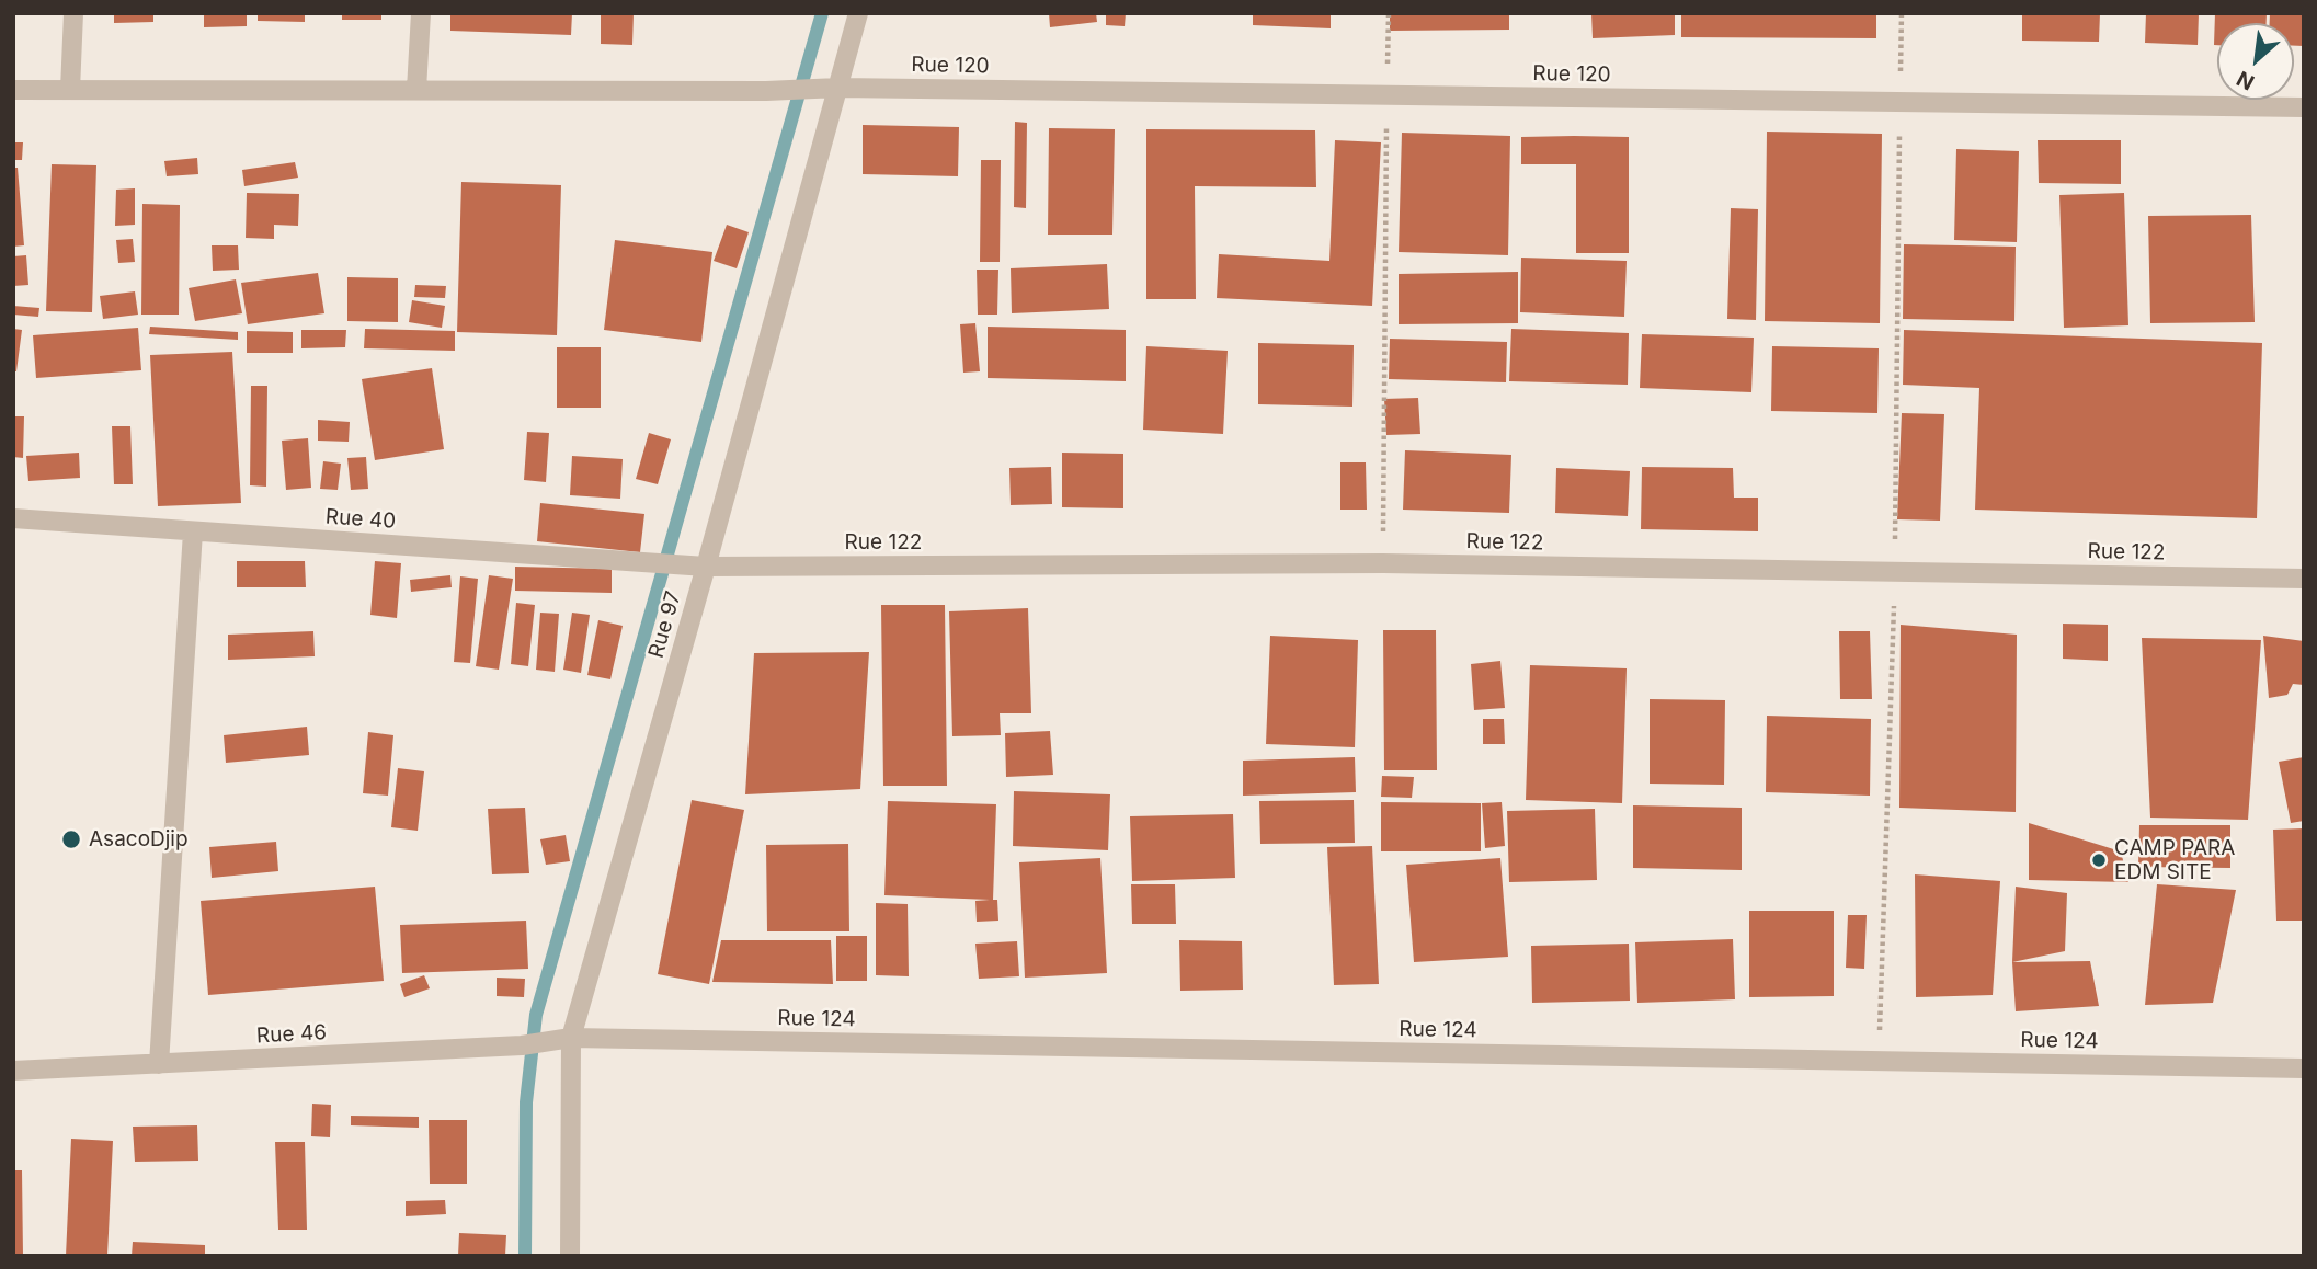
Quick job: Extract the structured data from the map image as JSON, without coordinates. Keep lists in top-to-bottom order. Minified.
{"streets":{"street":["Rue 120","Rue 40","Rue 122","Rue 97","Rue 124","Rue 46"]},"crossings":[["Rue 120","Rue 97"],["Rue 40","Rue 122"],["Rue 40","Rue 97"],["Rue 122","Rue 97"],["Rue 97","Rue 124"],["Rue 97","Rue 46"],["Rue 124","Rue 46"]],"places":["AsacoDjip","CAMP PARA EDM SITE"],"north":"bottom left"}
